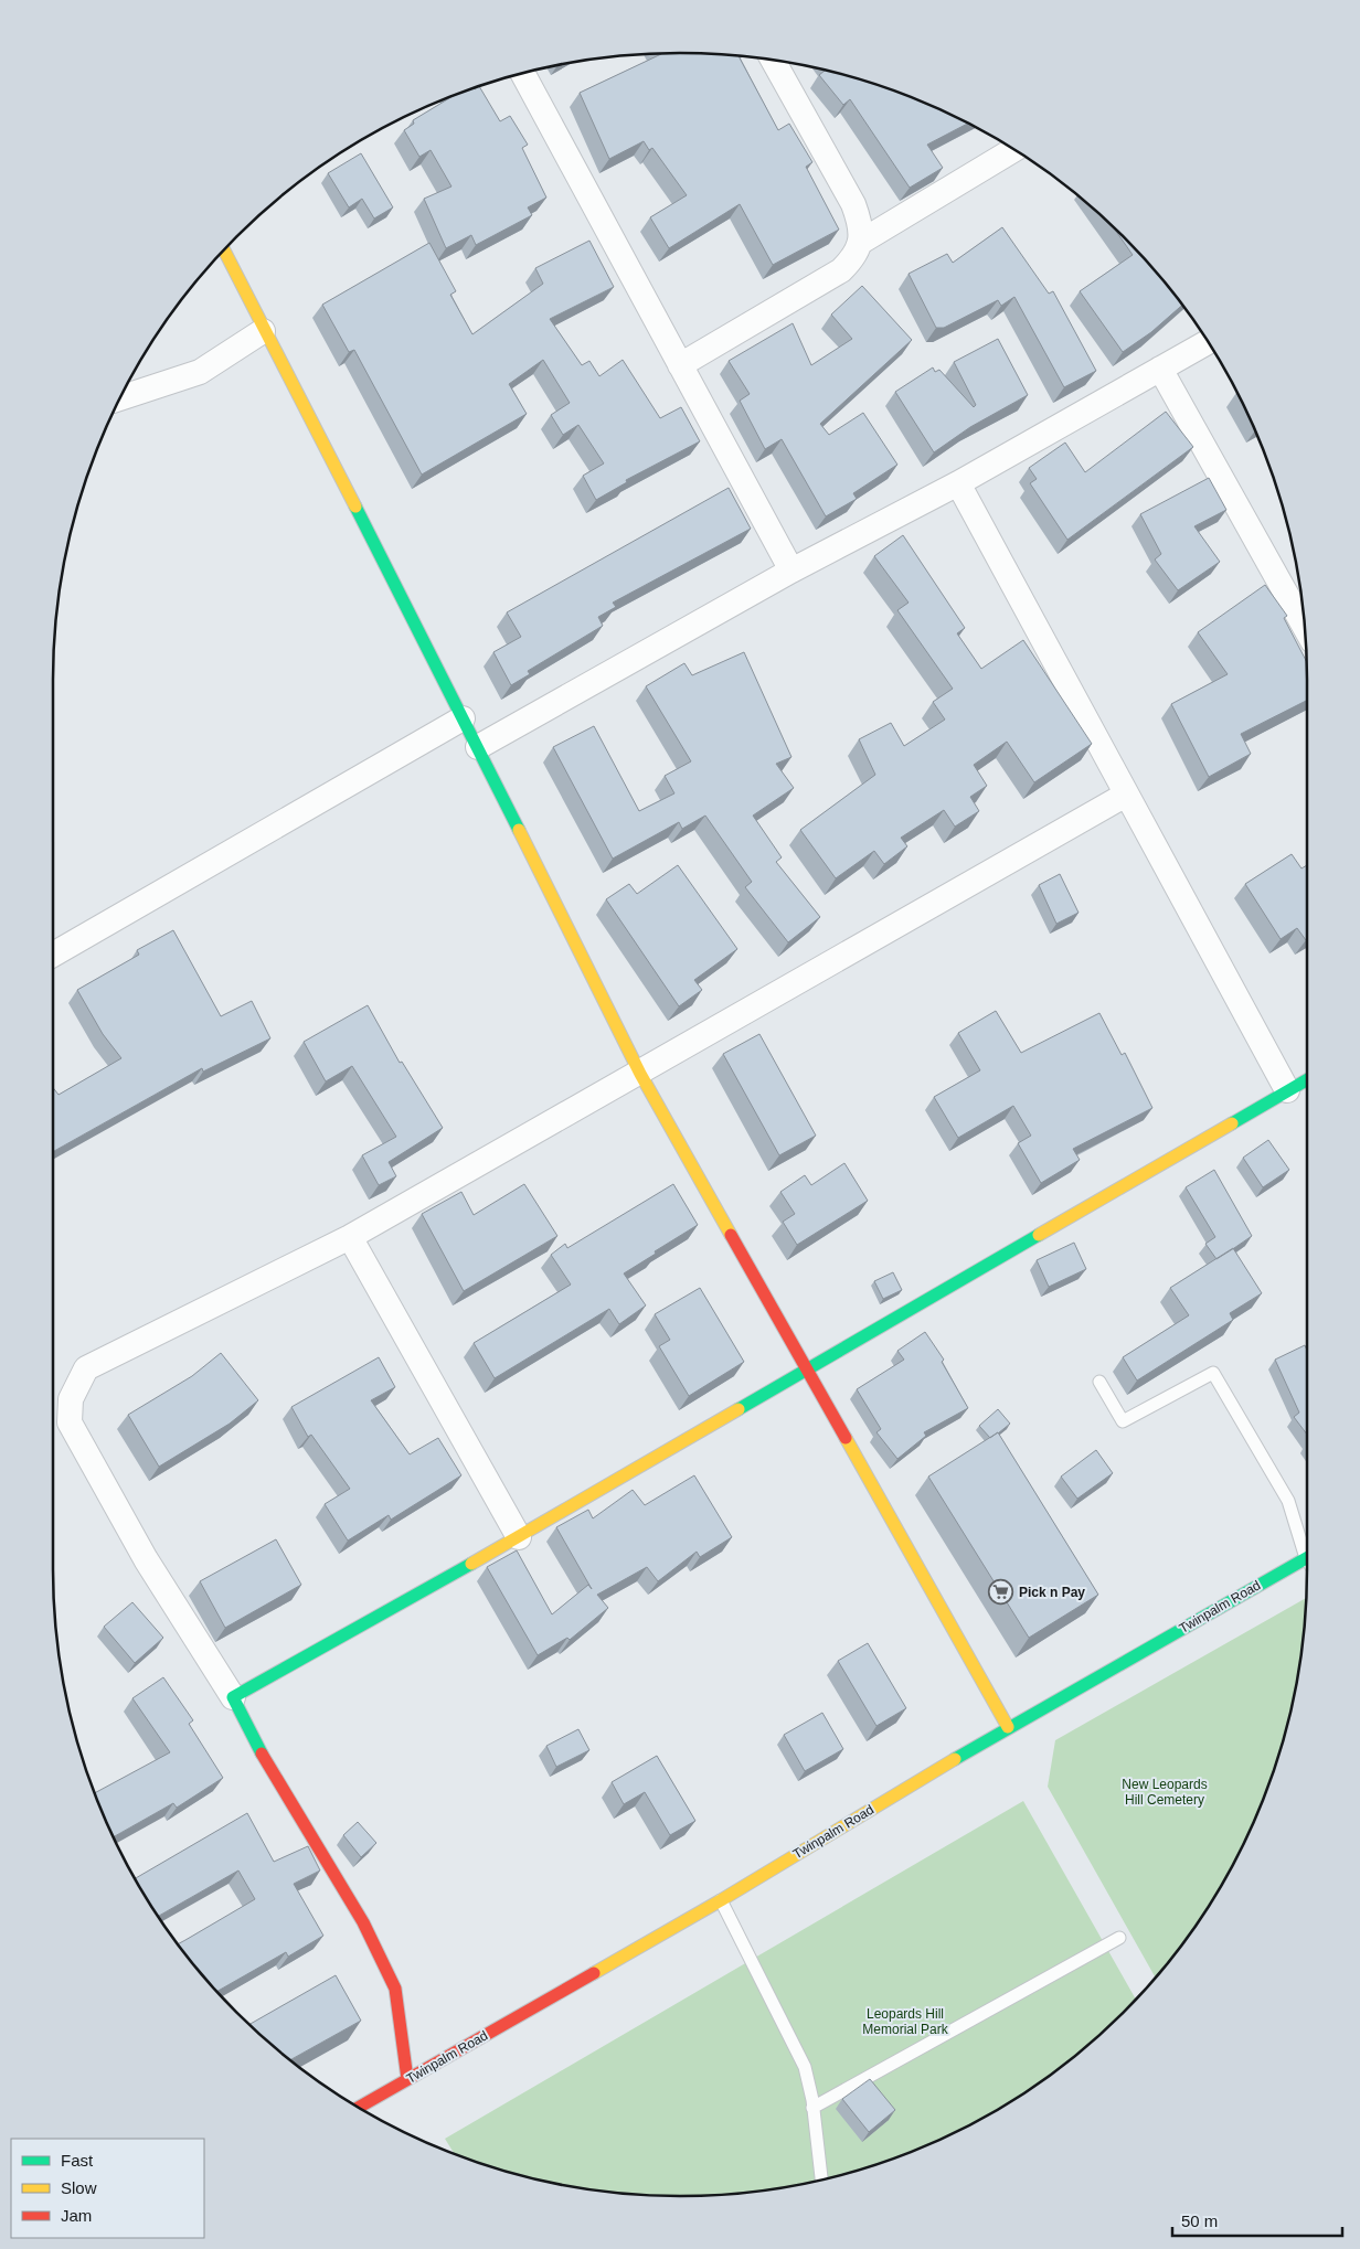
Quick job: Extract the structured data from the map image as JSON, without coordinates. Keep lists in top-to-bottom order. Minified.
{"streets":{"street":["Twinpalm Road"]},"parks":["New Leopards Hill Cemetery","Leopards Hill Memorial Park"],"places":{"supermarket":["Pick n Pay"]},"legend":["Fast","Slow","Jam"],"scale_bar":"50 m"}
